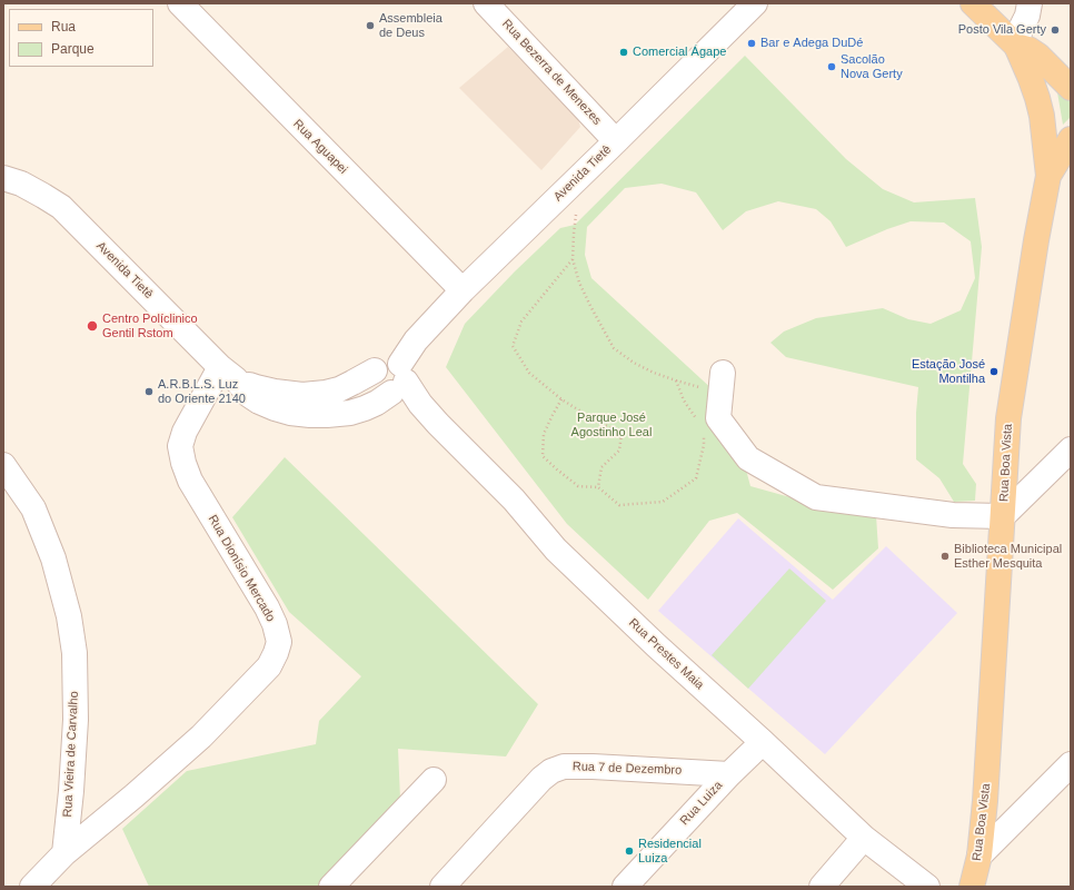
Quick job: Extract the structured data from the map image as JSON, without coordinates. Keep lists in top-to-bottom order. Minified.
{"streets":{"main road":["Rua Boa Vista"],"street":["Rua Bezerra de Menezes","Rua Aguapei","Avenida Tietê","Rua Dionísio Mercado","Rua Prestes Maia","Rua Vieira de Carvalho","Rua 7 de Dezembro","Rua Luiza"]},"crossings":[["Rua Bezerra de Menezes","Avenida Tietê"],["Rua Aguapei","Avenida Tietê"],["Avenida Tietê","Rua Dionísio Mercado"],["Avenida Tietê","Rua Prestes Maia"],["Rua Dionísio Mercado","Rua Vieira de Carvalho"],["Rua Prestes Maia","Rua Luiza"],["Rua 7 de Dezembro","Rua Luiza"]],"parks":["Parque José Agostinho Leal"],"places":["Assembleia de Deus","Posto Vila Gerty","Bar e Adega DuDé","Comercial Ágape","Sacolão Nova Gerty","Centro Políclinico Gentil Rstom","Estação José Montilha","A.R.B.L.S. Luz do Oriente 2140","Biblioteca Municipal Esther Mesquita","Residencial Luiza"],"legend":["Rua","Parque"]}
